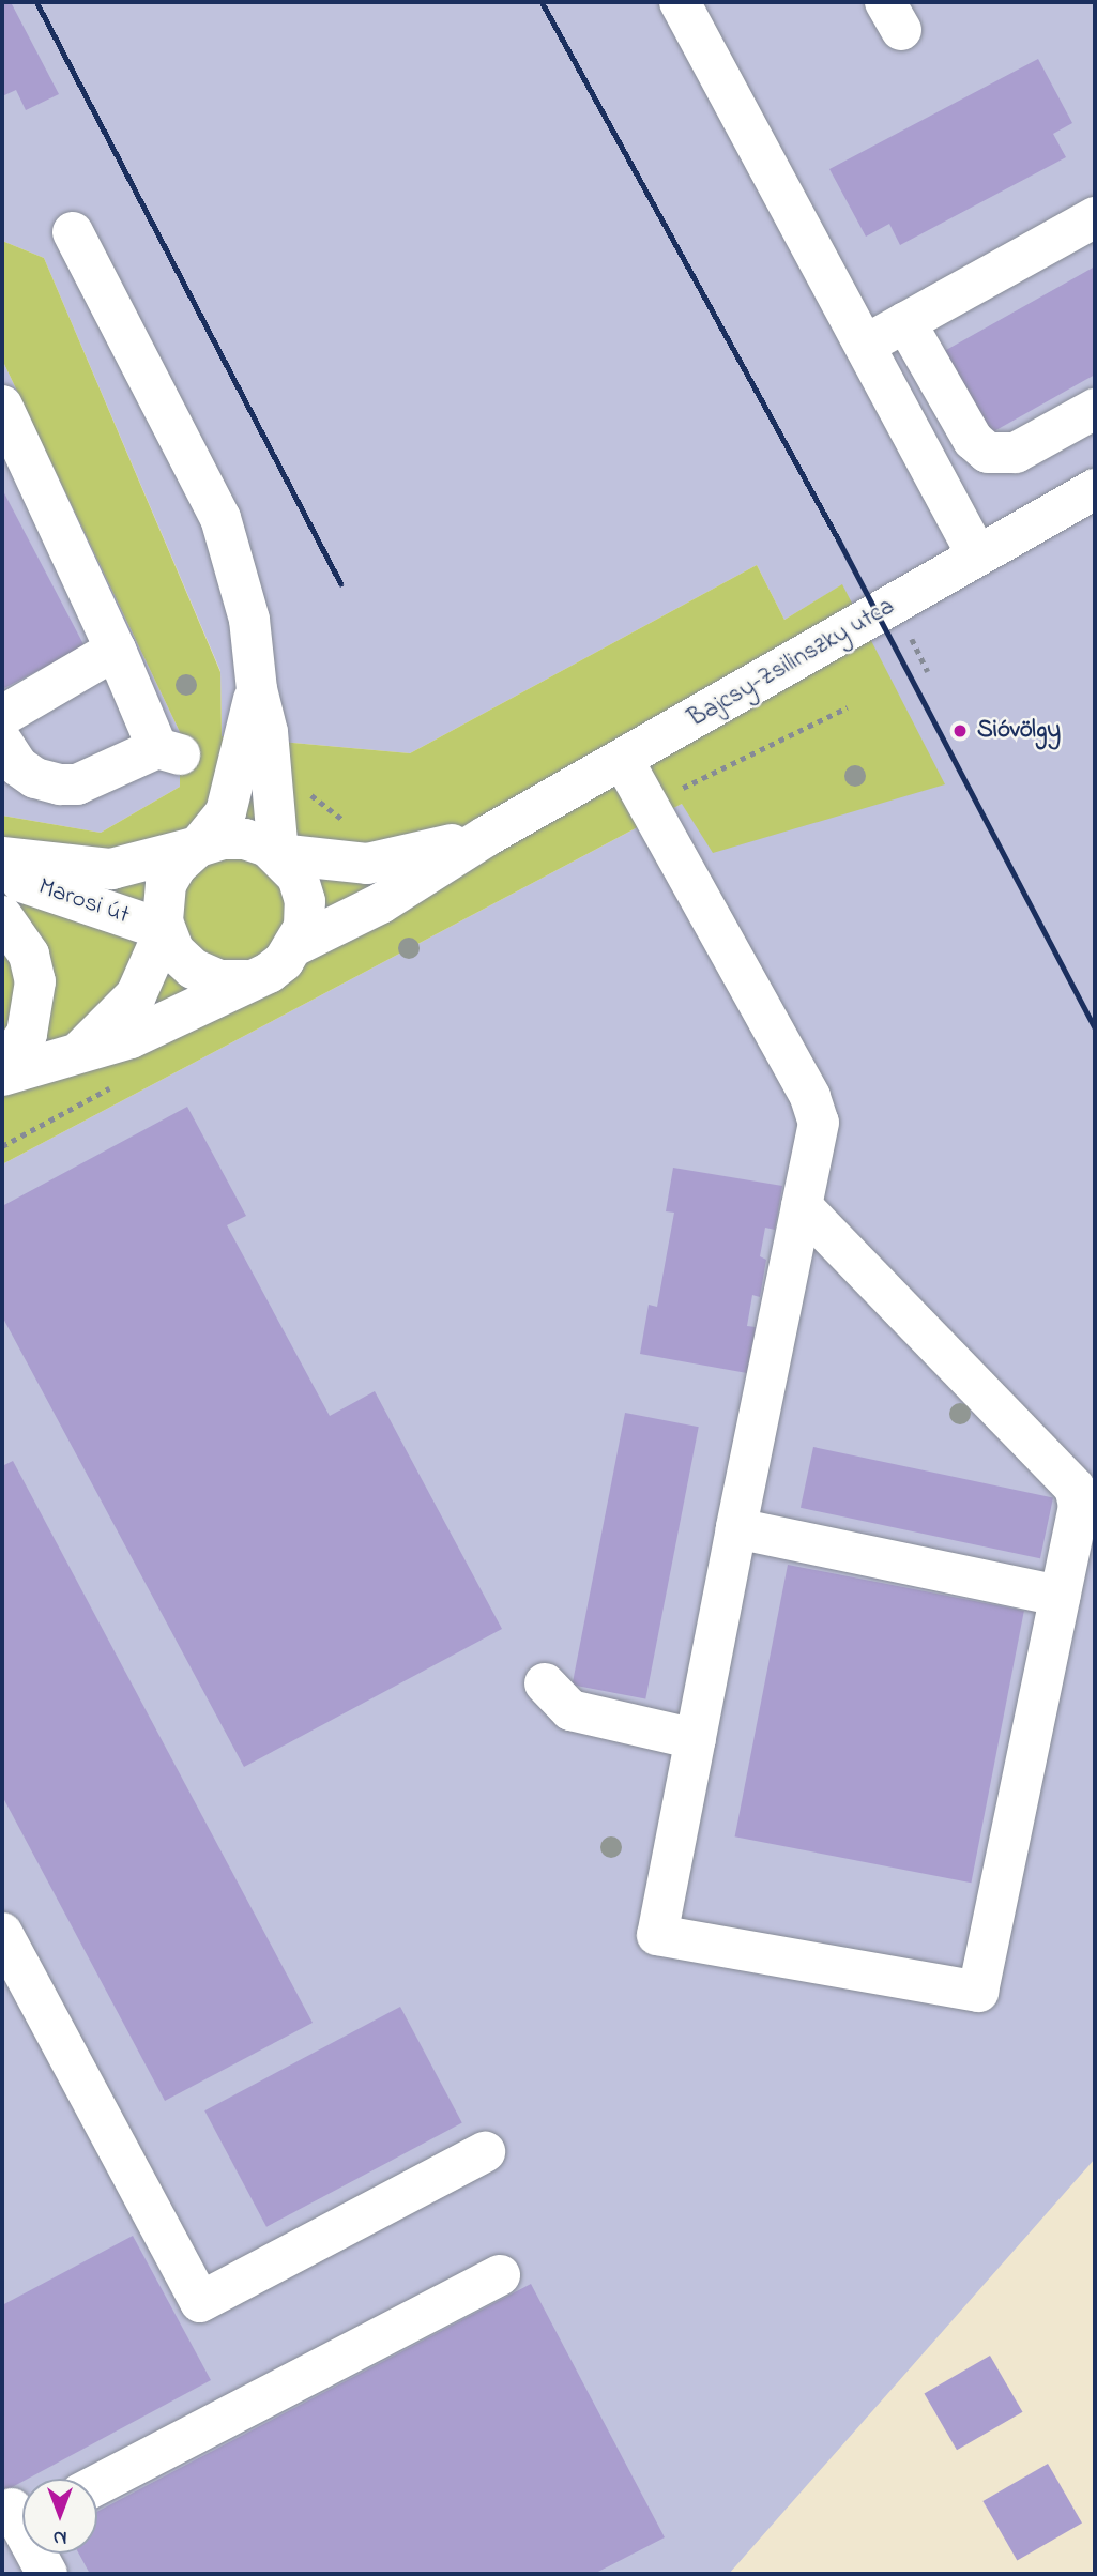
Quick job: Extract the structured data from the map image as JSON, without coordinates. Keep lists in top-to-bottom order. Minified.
{"streets":{"street":["Bajcsy-Zsilinszky utca","Marosi út"]},"crossings":[["Bajcsy-Zsilinszky utca","Marosi út"]],"places":["Sióvölgy"],"north":"bottom"}
